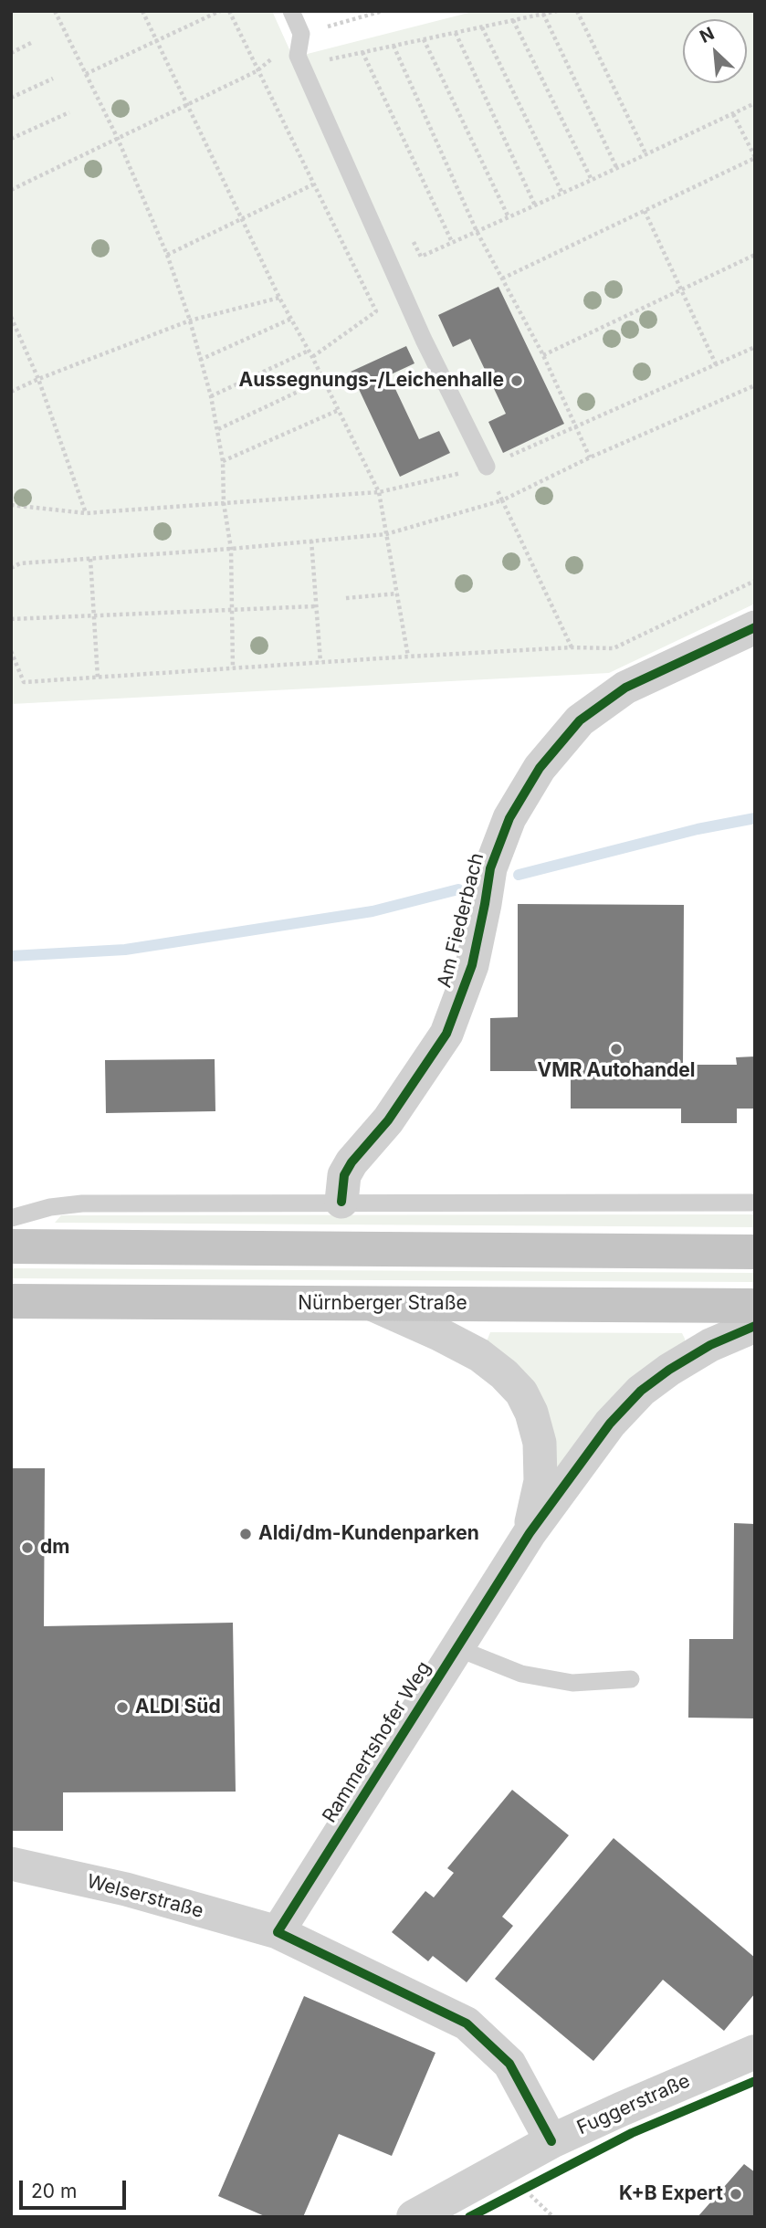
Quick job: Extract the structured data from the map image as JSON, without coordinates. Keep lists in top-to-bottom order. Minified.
{"streets":{"main road":["Nürnberger Straße"],"street":["Am Fiederbach","Rammertshofer Weg","Welserstraße","Fuggerstraße"]},"crossings":[["Rammertshofer Weg","Welserstraße"]],"places":["Aussegnungs-/Leichenhalle","VMR Autohandel","Aldi/dm-Kundenparken","dm","ALDI Süd","K+B Expert"],"scale_bar":"20 m","north":"top left"}
